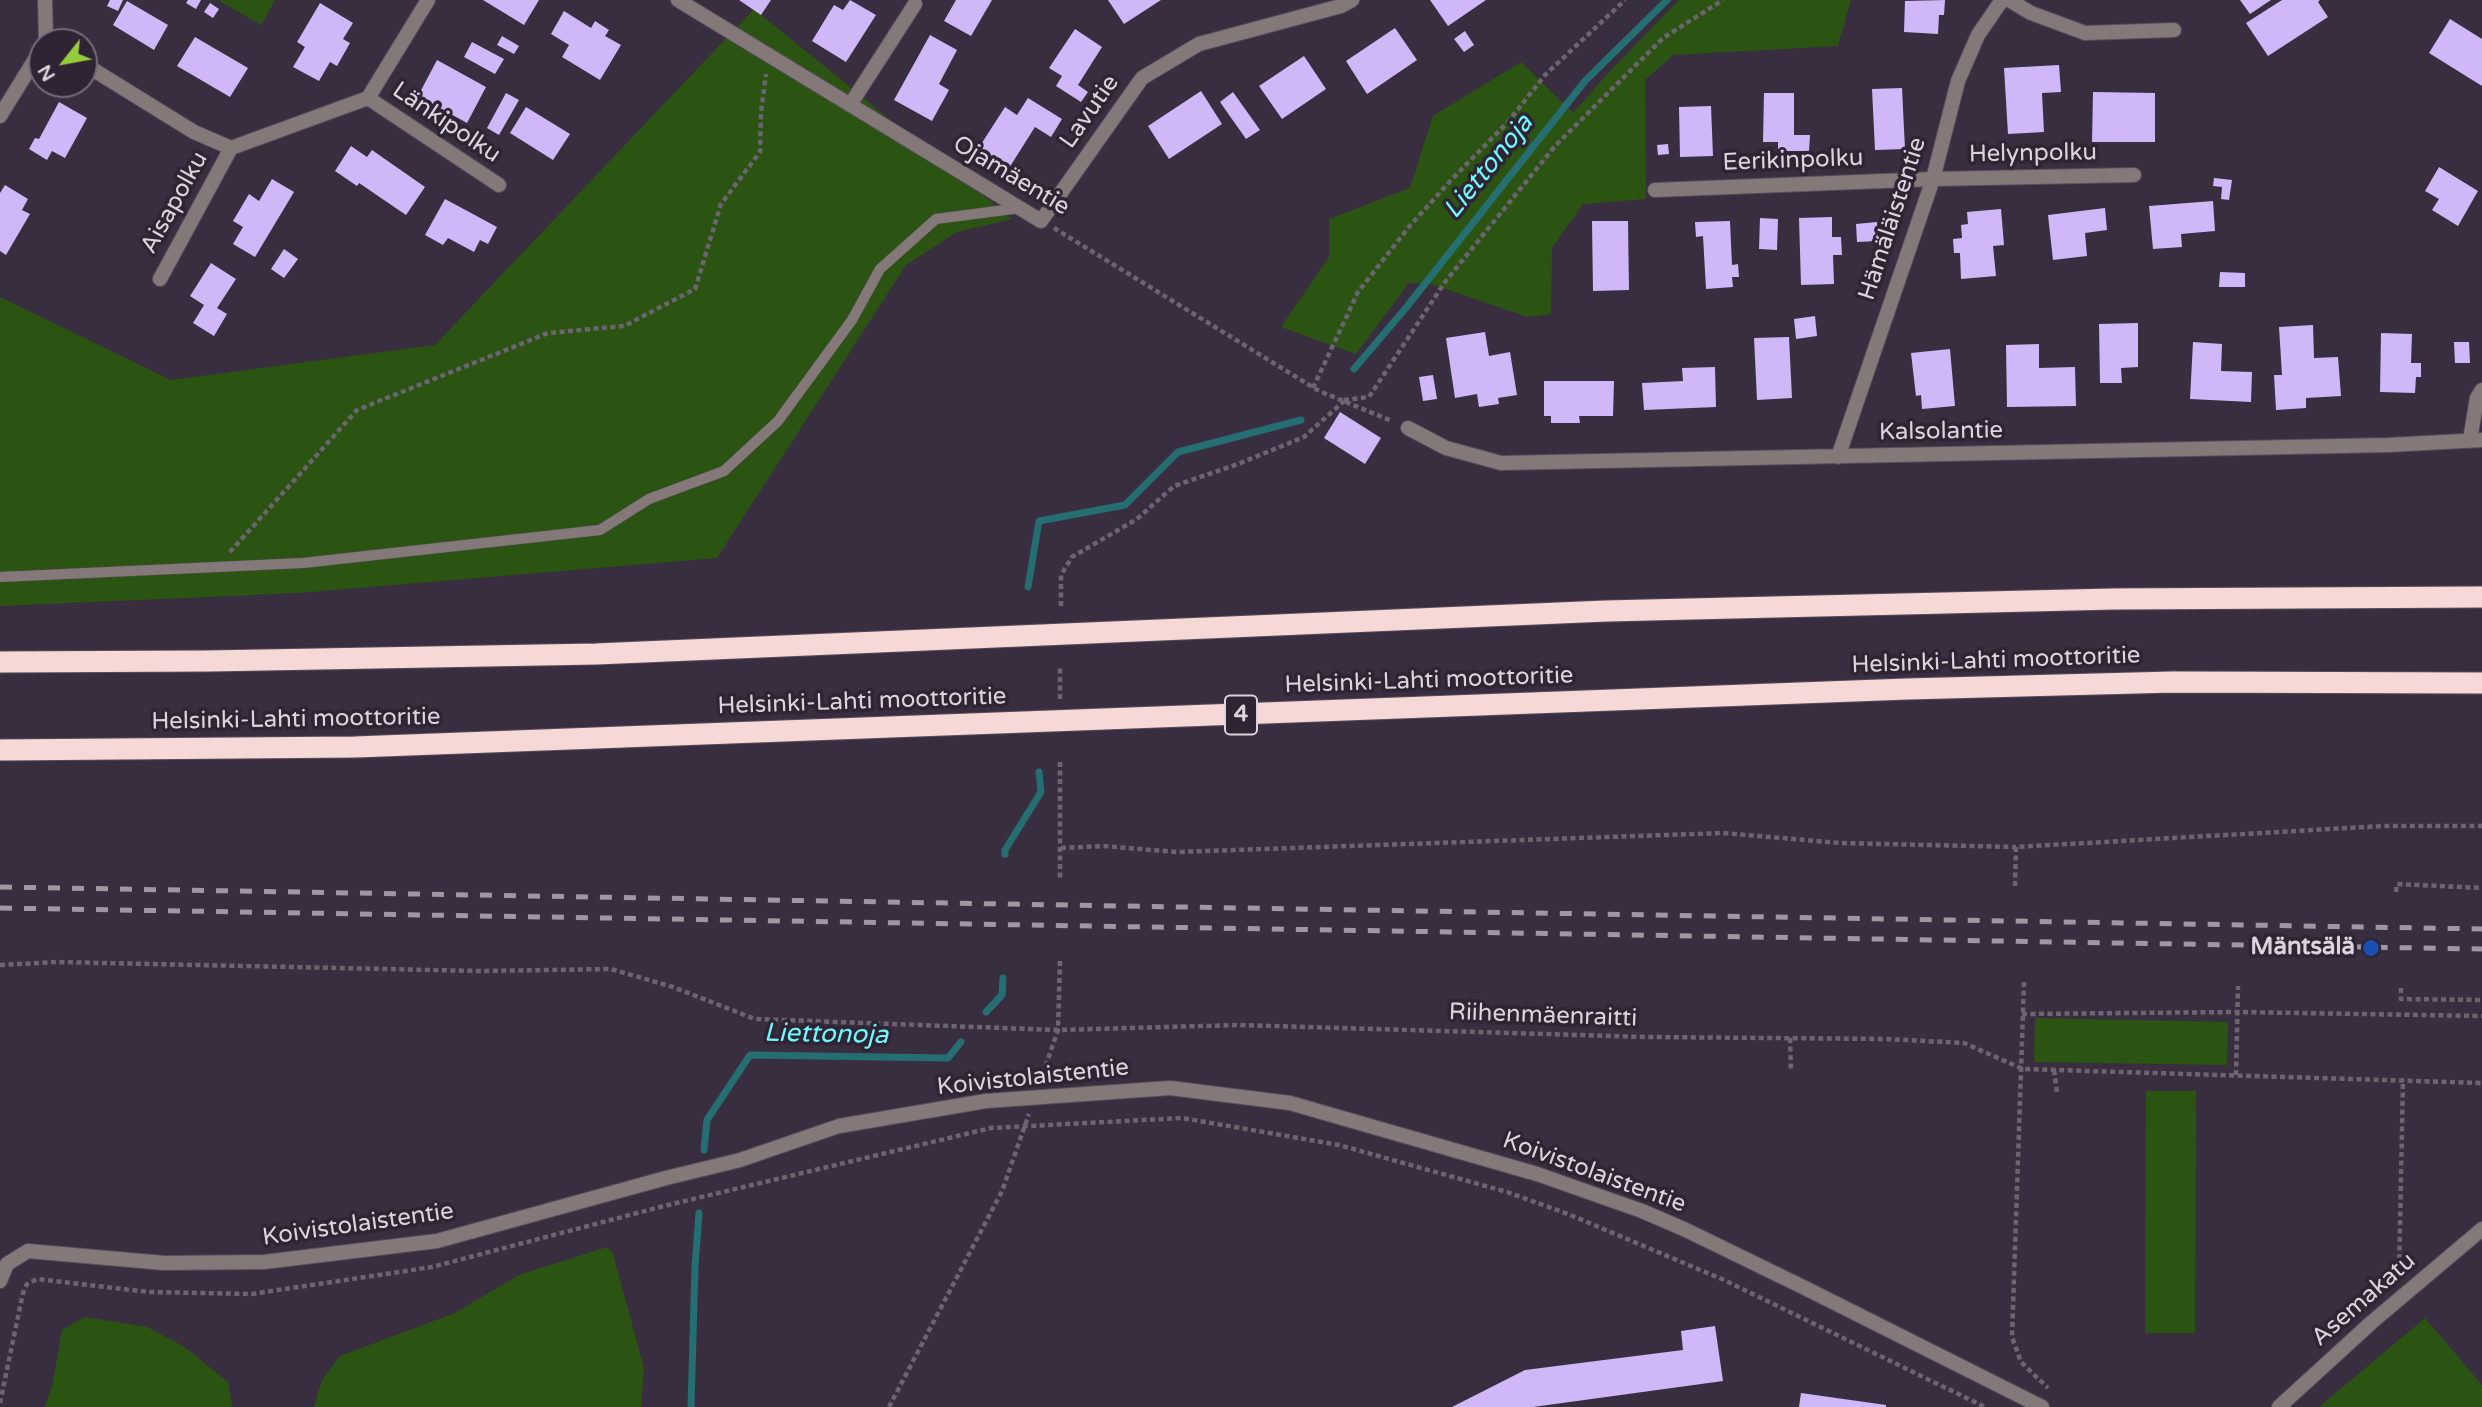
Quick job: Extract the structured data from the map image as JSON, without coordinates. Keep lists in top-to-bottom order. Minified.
{"streets":{"highway":["Helsinki-Lahti moottoritie","4"],"street":["Lavutie","Länkipolku","Helynpolku","Eerikinpolku","Ojamäentie","Aisapolku","Hämäläistentie","Kalsolantie","Koivistolaistentie","Asemakatu"],"path":["Riihenmäenraitti"]},"crossings":[["Lavutie","Ojamäentie"],["Helynpolku","Eerikinpolku"],["Helynpolku","Hämäläistentie"],["Eerikinpolku","Hämäläistentie"],["Ojamäentie","Kalsolantie"],["Hämäläistentie","Kalsolantie"]],"water":["Liettonoja"],"places":["Mäntsälä"],"north":"bottom left"}
